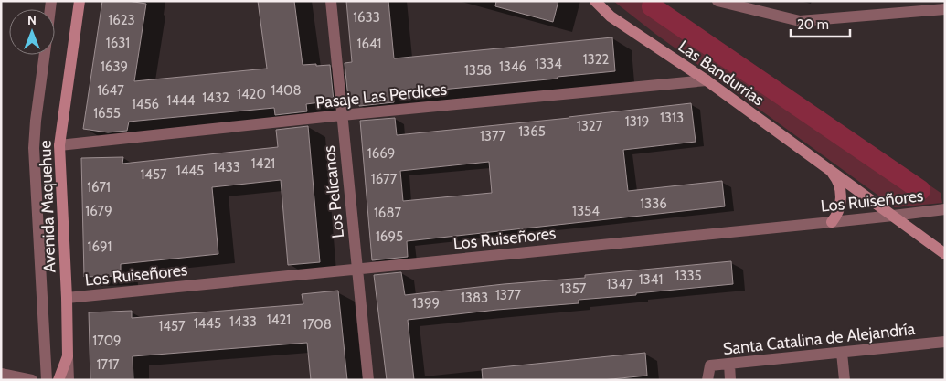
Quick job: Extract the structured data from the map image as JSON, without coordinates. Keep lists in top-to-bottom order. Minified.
{"streets":{"street":["Las Bandurrias","Pasaje Las Perdices","Los Pelícanos","Los Ruiseñores","Avenida Maquehue","Santa Catalina de Alejandría"]},"crossings":[["Las Bandurrias","Pasaje Las Perdices"],["Las Bandurrias","Los Ruiseñores"],["Pasaje Las Perdices","Los Pelícanos"],["Pasaje Las Perdices","Avenida Maquehue"],["Los Pelícanos","Los Ruiseñores"],["Los Ruiseñores","Avenida Maquehue"]],"house_numbers":["1633","1623","1631","1641","1322","1334","1639","1346","1358","1647","1408","1420","1432","1444","1456","1655","1313","1319","1327","1365","1377","1669","1421","1433","1445","1457","1677","1671","1336","1679","1354","1687","1695","1691","1335","1341","1347","1357","1377","1383","1399","1421","1433","1445","1708","1457","1709","1717"],"scale_bar":"20 m","north":"top"}
